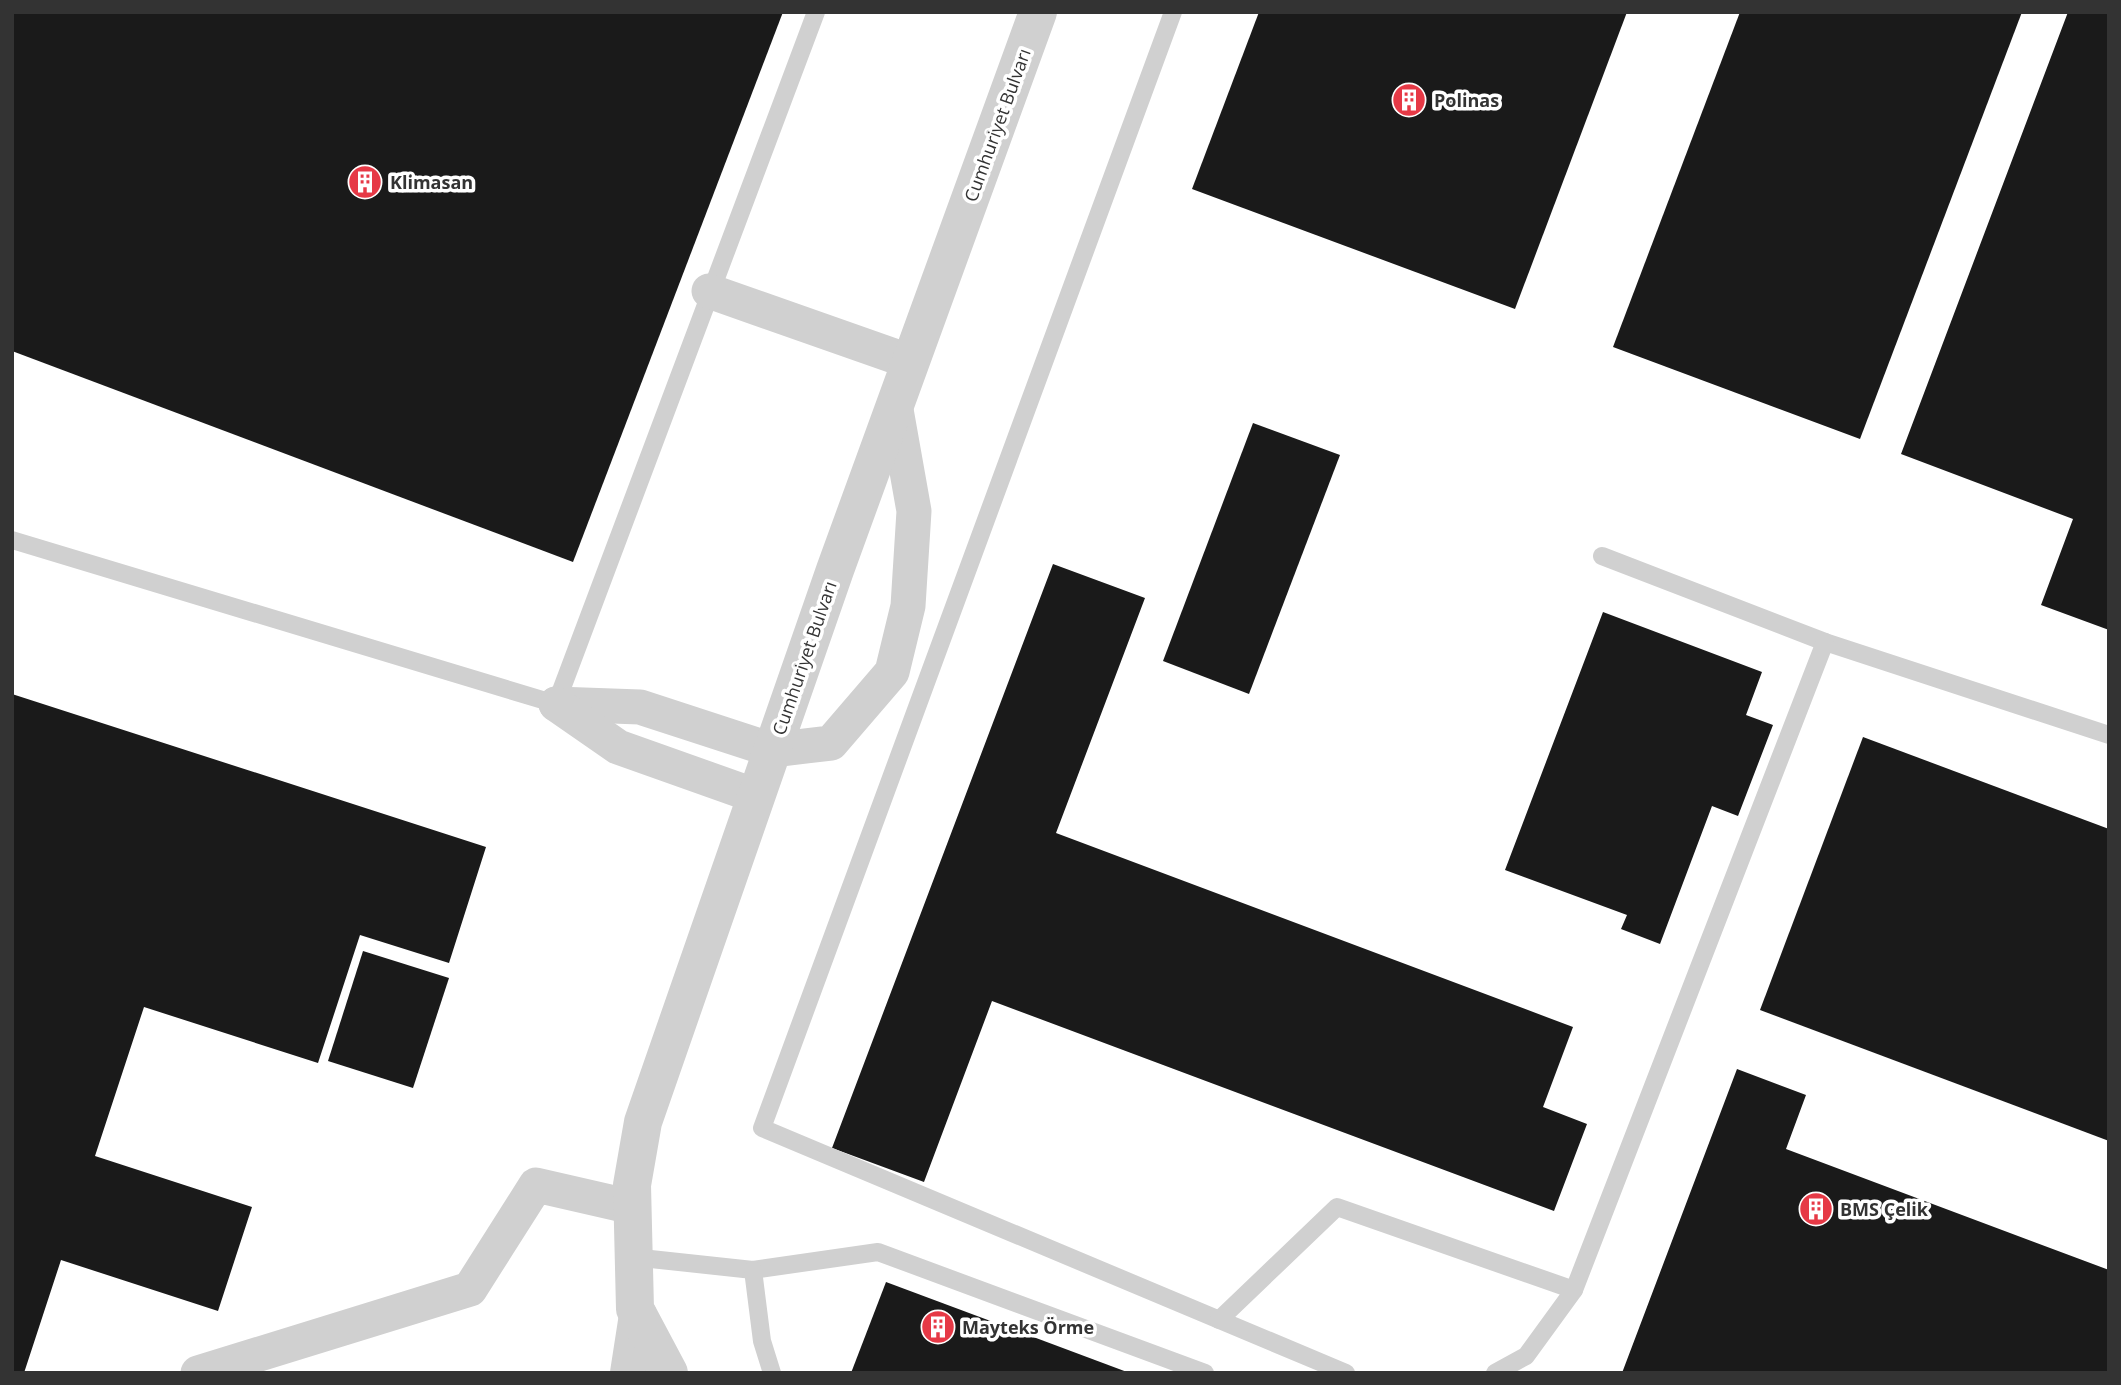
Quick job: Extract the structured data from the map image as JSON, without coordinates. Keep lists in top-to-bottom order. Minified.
{"streets":{"street":["Cumhuriyet Bulvarı"]},"places":{"building":["Polinas","Klimasan","BMS Çelik","Mayteks Örme"]}}
